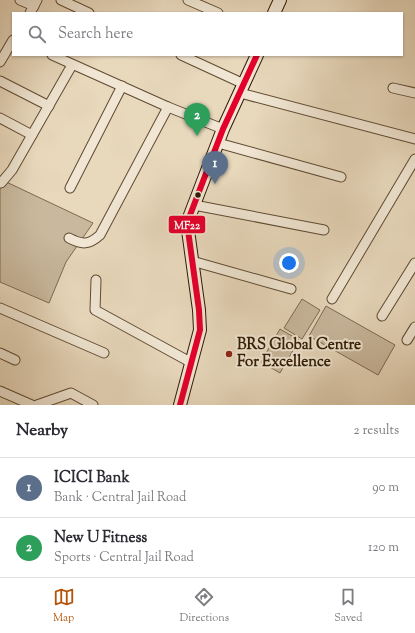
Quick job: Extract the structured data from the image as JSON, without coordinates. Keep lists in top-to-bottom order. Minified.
{"places":["BRS Global Centre For Excellence"],"lines":["transit line MF22"],"page":{"search":"Search here","pins":["2","1"],"heading":["Nearby","2 results"],"list":[{"mark":"1","name":"ICICI Bank","note":"Bank · Central Jail Road","value":"90 m"},{"mark":"2","name":"New U Fitness","note":"Sports · Central Jail Road","value":"120 m"}],"nav":["Map","Directions","Saved"]}}
